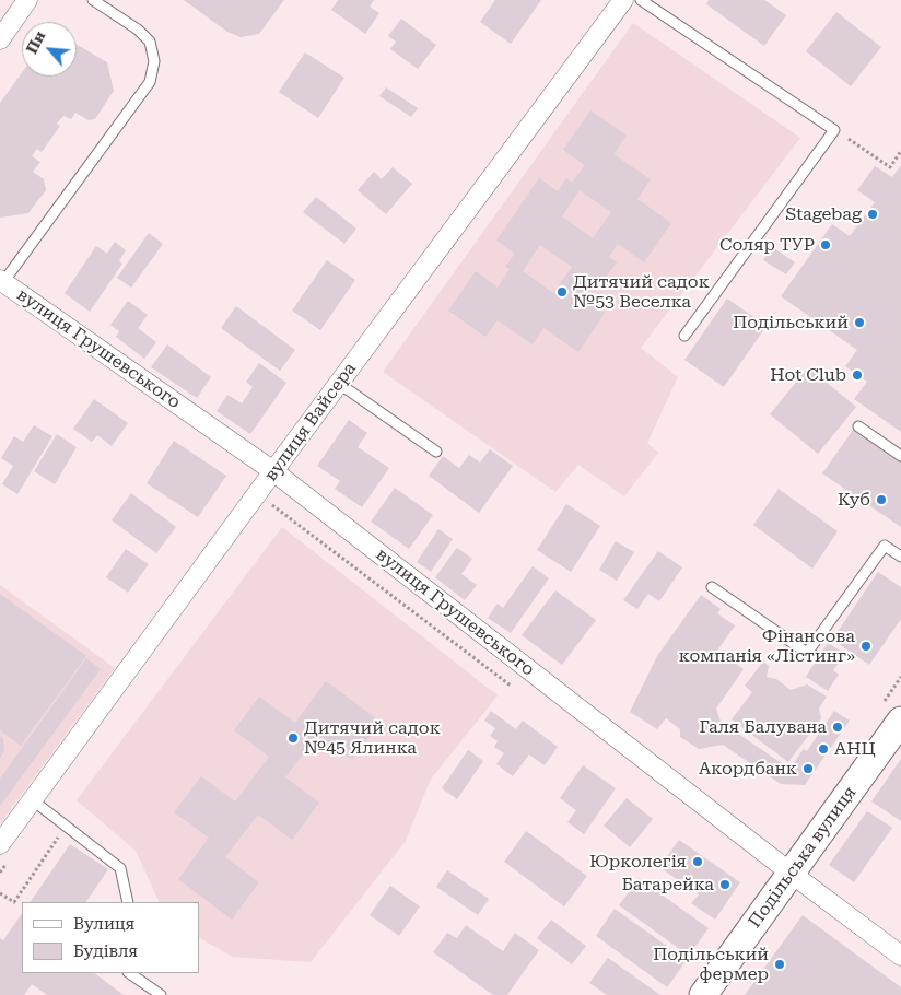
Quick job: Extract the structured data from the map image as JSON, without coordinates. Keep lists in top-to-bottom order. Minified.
{"streets":{"street":["вулиця Грушевського","вулиця Вайсера","Подільська вулиця"]},"crossings":[["вулиця Грушевського","вулиця Вайсера"],["вулиця Грушевського","Подільська вулиця"]],"places":["Stagebag","Соляр ТУР","Дитячий садок №53 Веселка","Подільський","Hot Club","Куб","Фінансова компанія «Лістинг»","Галя Балувана","Дитячий садок №45 Ялинка","АНЦ","Акордбанк","Юрколегія","Батарейка","Подільський фермер"],"legend":["Вулиця","Будівля"],"north":"top left"}
